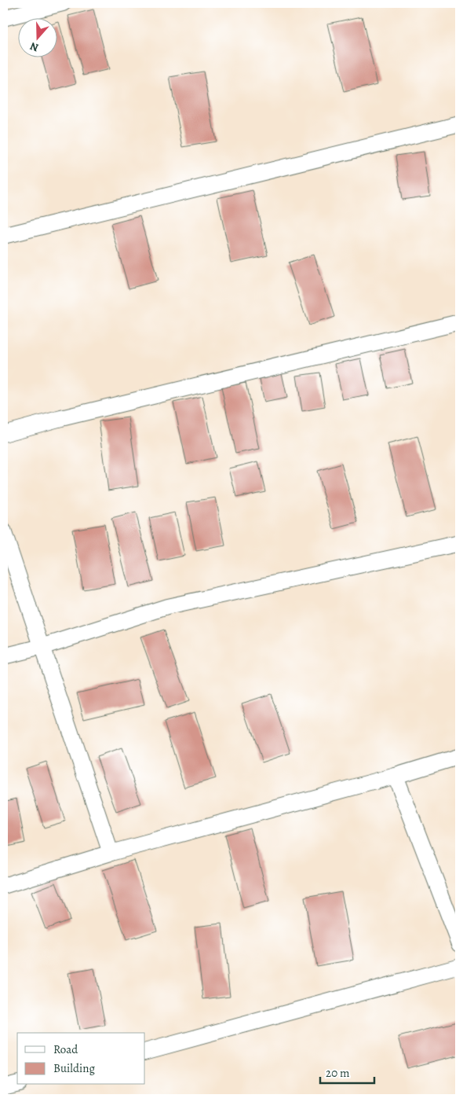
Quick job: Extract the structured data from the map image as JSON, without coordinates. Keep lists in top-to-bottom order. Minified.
{"legend":["Road","Building"],"scale_bar":"20 m","north":"bottom"}
